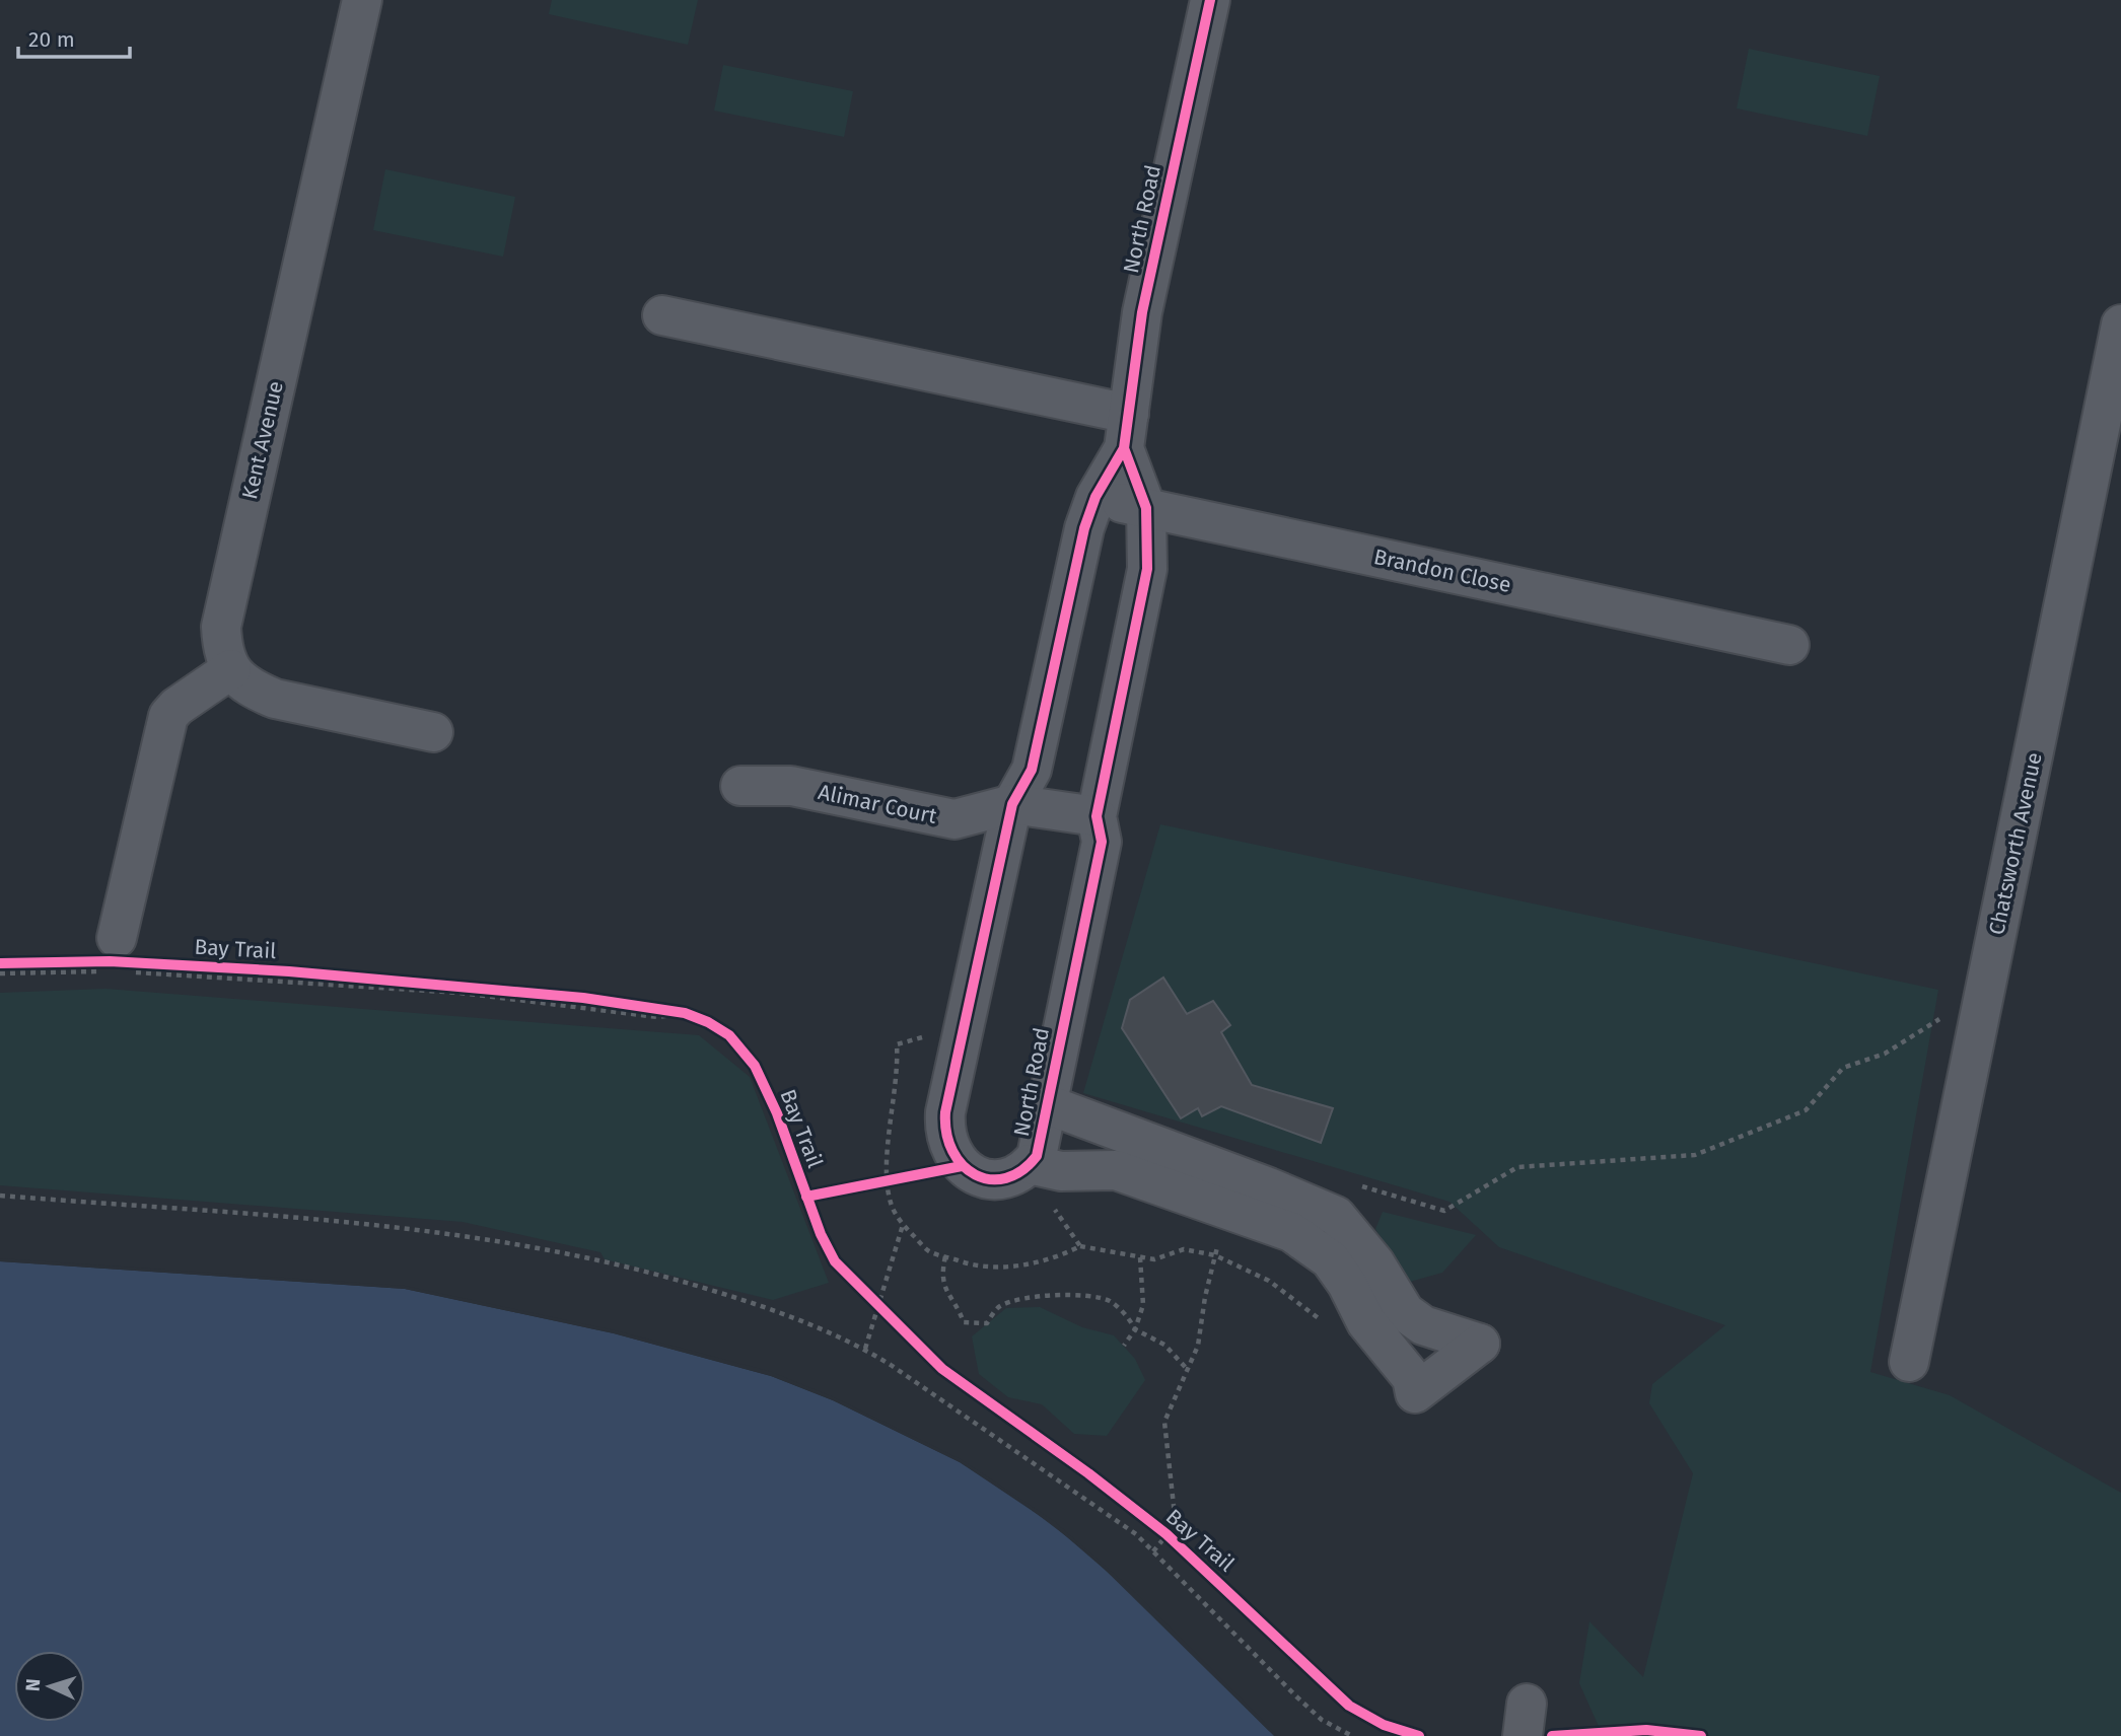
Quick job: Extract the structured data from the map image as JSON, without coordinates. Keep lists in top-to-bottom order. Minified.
{"streets":{"street":["North Road","Kent Avenue","Brandon Close","Alimar Court","Chatsworth Avenue"],"cycle path":["Bay Trail"]},"crossings":[["North Road","Brandon Close"],["North Road","Alimar Court"]],"scale_bar":"20 m","north":"left"}
